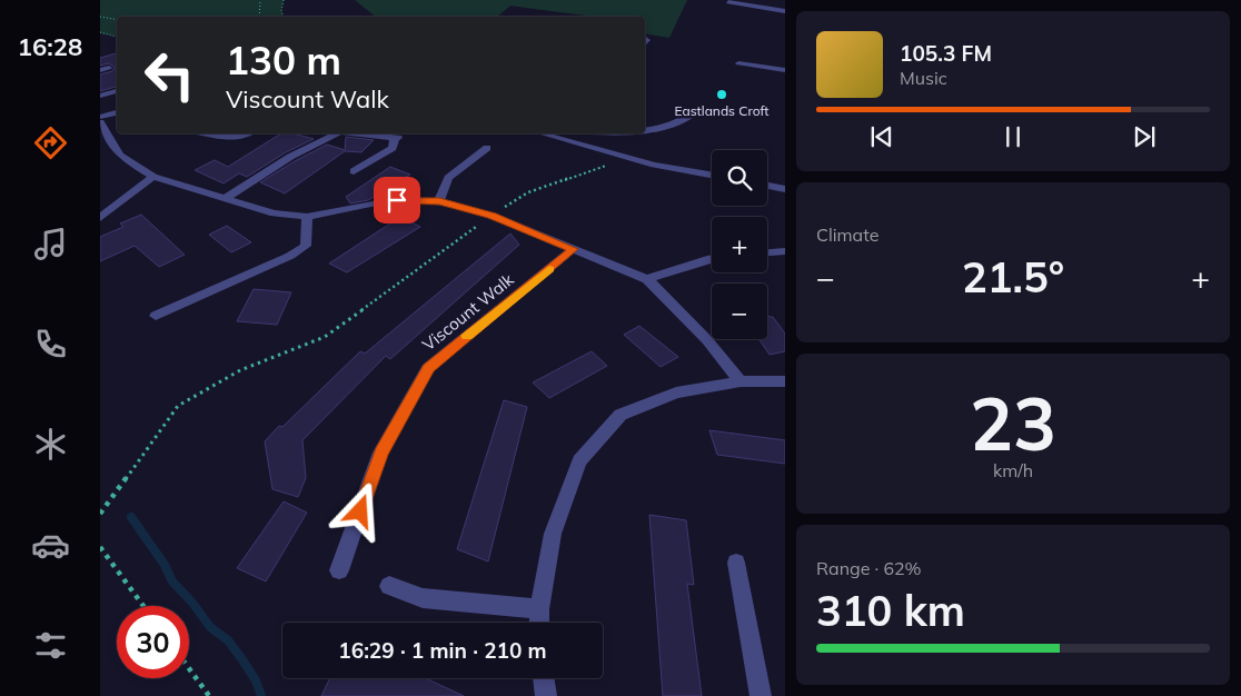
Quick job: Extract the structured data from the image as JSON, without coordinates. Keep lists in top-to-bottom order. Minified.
{"streets":{"street":["Viscount Walk"]},"places":["Eastlands Croft"],"page":{"tabs":"16:28","turn":["130 m","Viscount Walk"],"song":["105.3 FM","Music"],"map_buttons":["+","−"],"tile":["Climate",["23","km/h"],["Range · 62%","310 km"]],"heat":["−","21.5°","+"],"limit":"30","trip":"16:29 · 1 min · 210 m"}}
